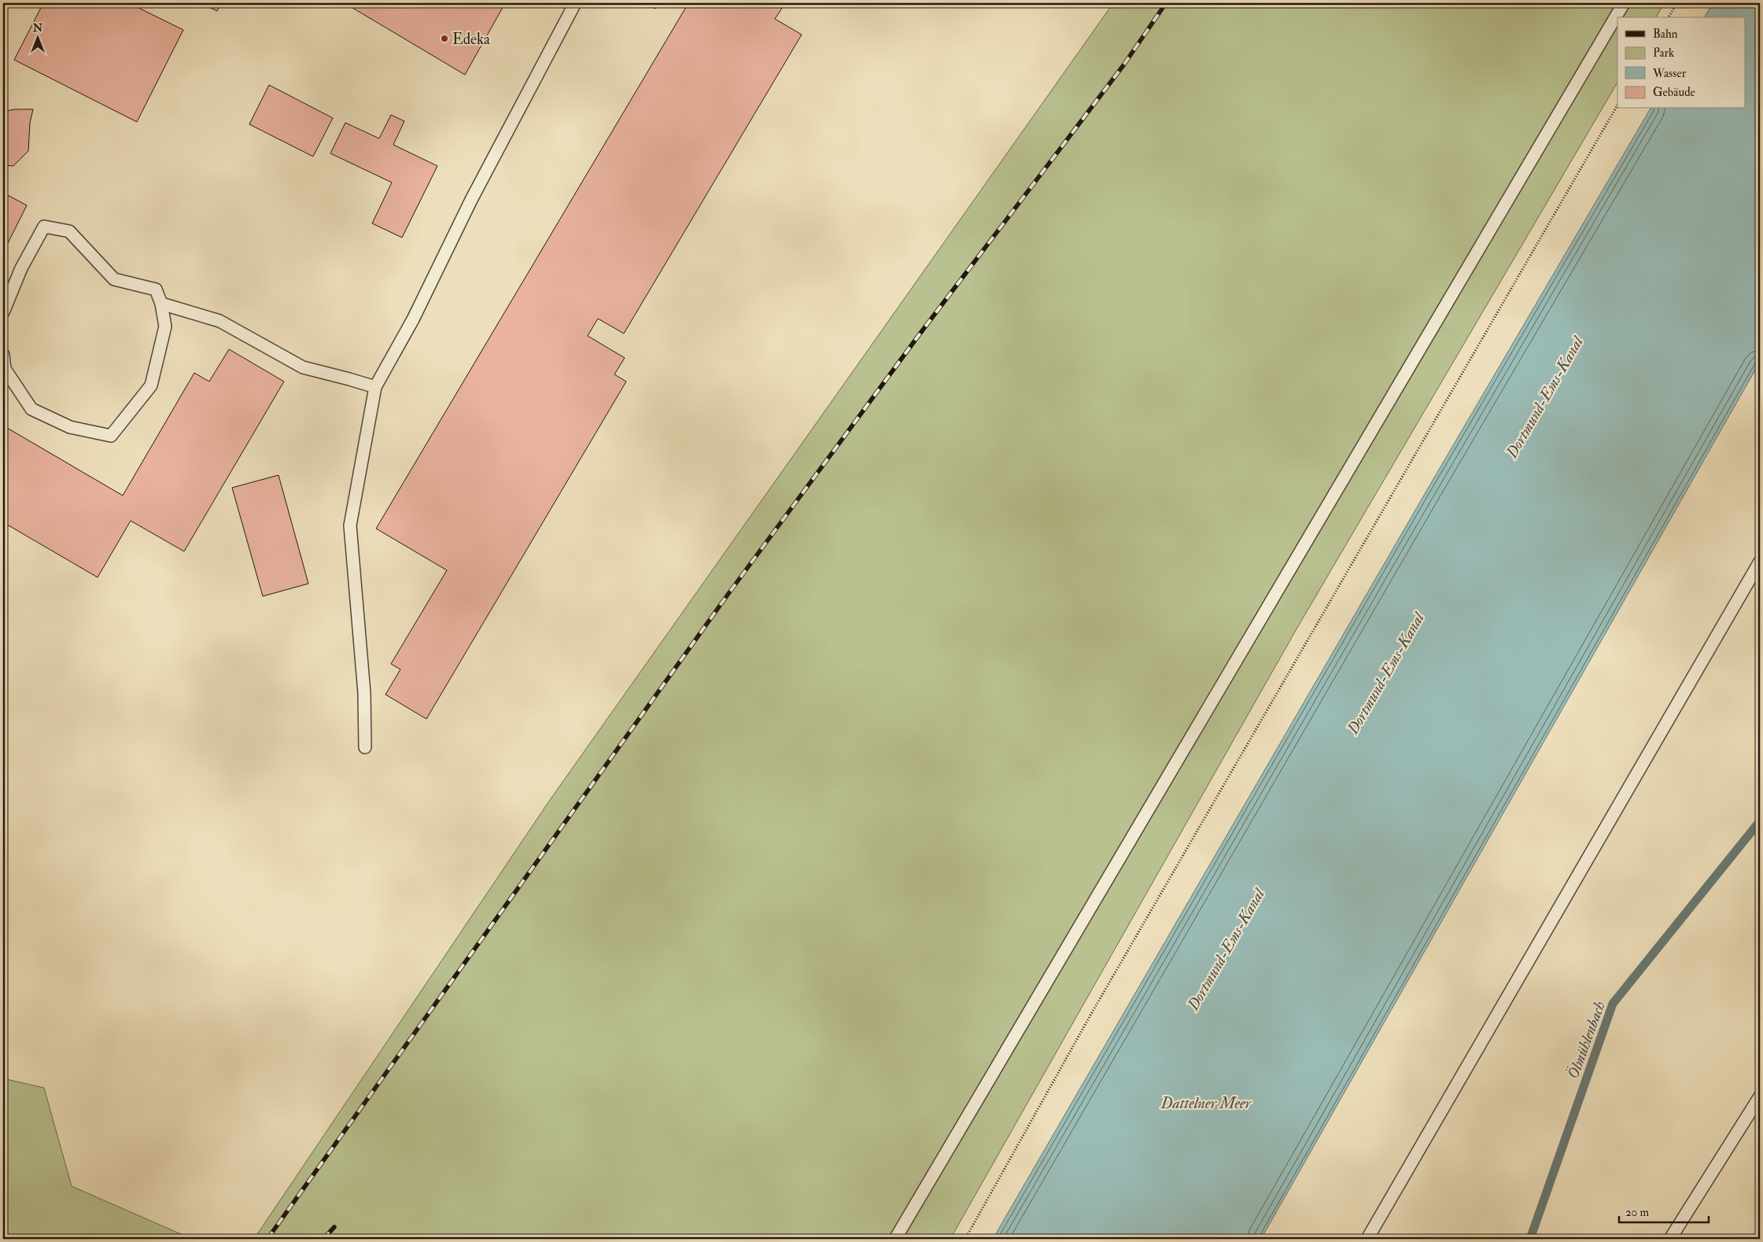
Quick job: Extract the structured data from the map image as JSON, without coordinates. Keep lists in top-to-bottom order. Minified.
{"water":["Dortmund-Ems-Kanal","Ölmühlenbach","Dattelner Meer"],"places":["Edeka"],"legend":["Bahn","Park","Wasser","Gebäude"],"scale_bar":"20 m","north":"top"}
